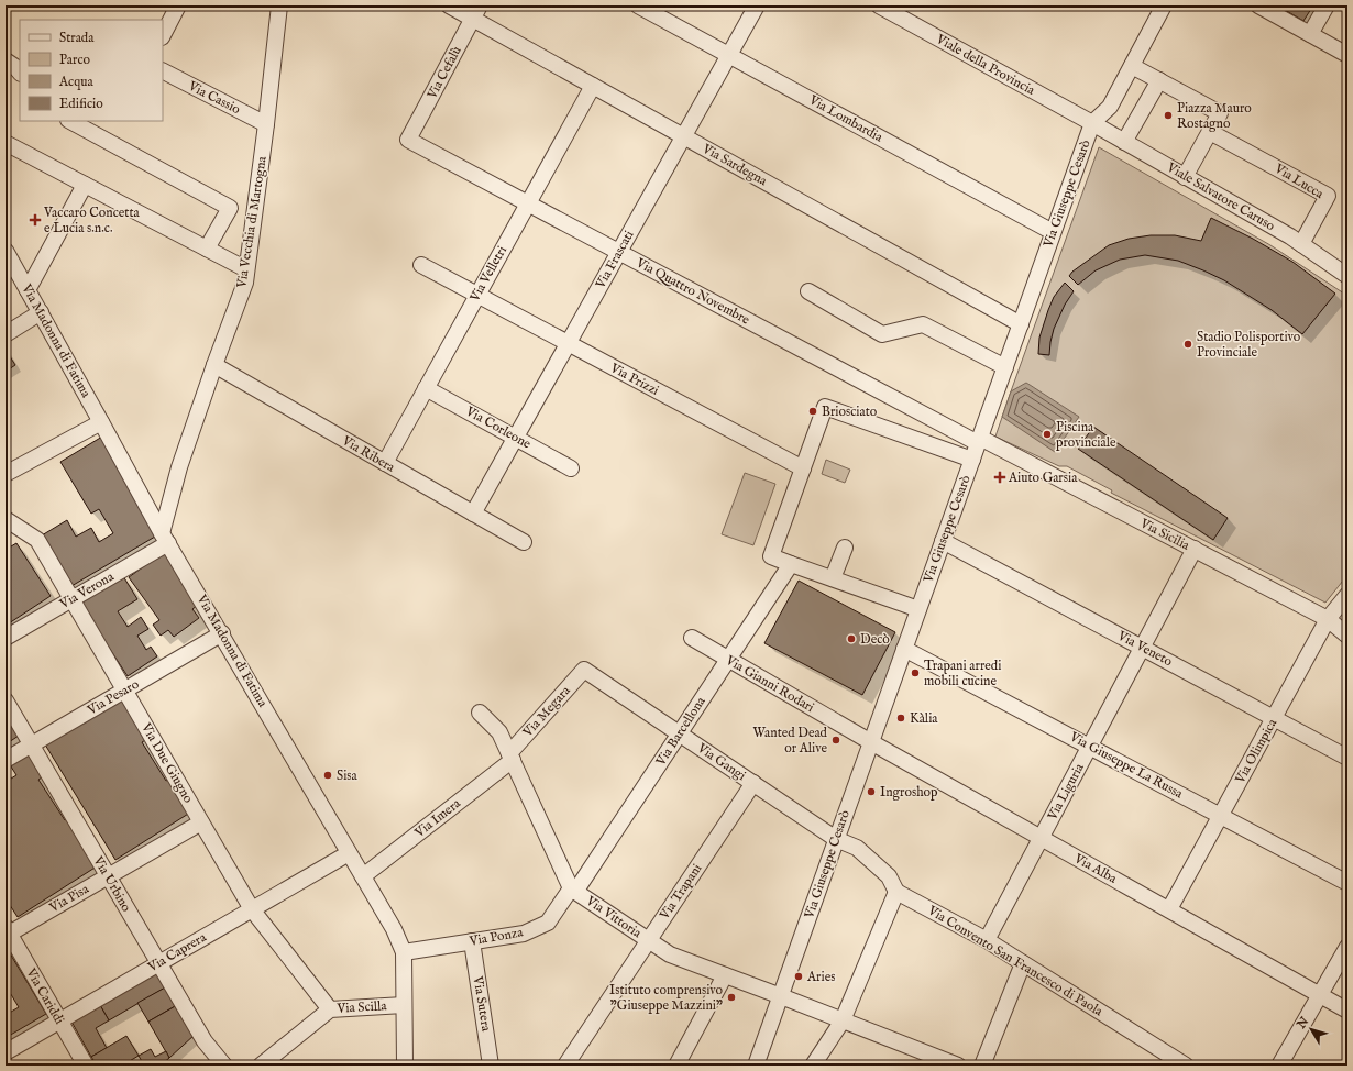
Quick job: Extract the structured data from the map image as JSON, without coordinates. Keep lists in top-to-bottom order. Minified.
{"streets":{"street":["Viale della Provincia","Via Cefalù","Via Cassio","Via Lombardia","Via Sardegna","Via Lucca","Via Giuseppe Cesarò","Viale Salvatore Caruso","Via Vecchia di Martogna","Via Frascati","Via Velletri","Via Quattro Novembre","Via Madonna di Fatima","Via Prizzi","Via Corleone","Via Ribera","Via Sicilia","Via Verona","Via Veneto","Via Gianni Rodari","Via Pesaro","Via Megara","Via Barcellona","Via Olimpica","Via Gangi","Via Due Giugno","Via Giuseppe La Russa","Via Liguria","Via Imera","Via Alba","Via Urbino","Via Trapani","Via Pisa","Via Vittoria","Via Ponza","Via Caprera","Via Convento San Francesco di Paola","Via Cariddi","Via Sutera","Via Scilla"]},"crossings":[["Viale della Provincia","Via Giuseppe Cesarò"],["Viale della Provincia","Viale Salvatore Caruso"],["Via Cefalù","Via Sardegna"],["Via Cefalù","Via Quattro Novembre"],["Via Cassio","Via Vecchia di Martogna"],["Via Lombardia","Via Giuseppe Cesarò"],["Via Lombardia","Via Frascati"],["Via Sardegna","Via Giuseppe Cesarò"],["Via Sardegna","Via Frascati"],["Via Sardegna","Via Velletri"],["Via Lucca","Viale Salvatore Caruso"],["Via Giuseppe Cesarò","Viale Salvatore Caruso"],["Via Giuseppe Cesarò","Via Quattro Novembre"],["Via Giuseppe Cesarò","Via Sicilia"],["Via Giuseppe Cesarò","Via Veneto"],["Via Giuseppe Cesarò","Via Gianni Rodari"],["Via Giuseppe Cesarò","Via Gangi"],["Via Giuseppe Cesarò","Via Giuseppe La Russa"],["Via Giuseppe Cesarò","Via Alba"],["Via Giuseppe Cesarò","Via Vittoria"],["Via Vecchia di Martogna","Via Madonna di Fatima"],["Via Vecchia di Martogna","Via Ribera"],["Via Vecchia di Martogna","Via Verona"],["Via Frascati","Via Quattro Novembre"],["Via Frascati","Via Prizzi"],["Via Frascati","Via Corleone"],["Via Frascati","Via Ribera"],["Via Velletri","Via Quattro Novembre"],["Via Velletri","Via Prizzi"],["Via Velletri","Via Corleone"],["Via Velletri","Via Ribera"],["Via Quattro Novembre","Via Sicilia"],["Via Madonna di Fatima","Via Verona"],["Via Madonna di Fatima","Via Pesaro"],["Via Madonna di Fatima","Via Imera"],["Via Madonna di Fatima","Via Ponza"],["Via Madonna di Fatima","Via Caprera"],["Via Madonna di Fatima","Via Scilla"],["Via Sicilia","Via Olimpica"],["Via Sicilia","Via Liguria"],["Via Verona","Via Due Giugno"],["Via Veneto","Via Olimpica"],["Via Veneto","Via Liguria"],["Via Gianni Rodari","Via Barcellona"],["Via Gianni Rodari","Via Alba"],["Via Pesaro","Via Due Giugno"],["Via Pesaro","Via Urbino"],["Via Megara","Via Gangi"],["Via Megara","Via Imera"],["Via Barcellona","Via Gangi"],["Via Barcellona","Via Vittoria"],["Via Barcellona","Via Ponza"],["Via Olimpica","Via Giuseppe La Russa"],["Via Olimpica","Via Alba"],["Via Gangi","Via Trapani"],["Via Gangi","Via Convento San Francesco di Paola"],["Via Due Giugno","Via Pisa"],["Via Due Giugno","Via Caprera"],["Via Due Giugno","Via Scilla"],["Via Giuseppe La Russa","Via Liguria"],["Via Liguria","Via Alba"],["Via Liguria","Via Convento San Francesco di Paola"],["Via Urbino","Via Pisa"],["Via Urbino","Via Caprera"],["Via Trapani","Via Vittoria"],["Via Pisa","Via Cariddi"],["Via Vittoria","Via Ponza"],["Via Ponza","Via Sutera"],["Via Caprera","Via Cariddi"]],"places":{"other":["Piazza Mauro Rostagno","Stadio Polisportivo Provinciale","Briosciato","Piscina provinciale","Decò","Trapani arredi mobili cucine","Kàlia","Wanted Dead or Alive","Sisa","Ingroshop","Aries","Istituto comprensivo \"Giuseppe Mazzini\""],"health":["Vaccaro Concetta e Lucia s.n.c.","Aiuto Garsia"]},"legend":["Strada","Parco","Acqua","Edificio"],"north":"top left"}
